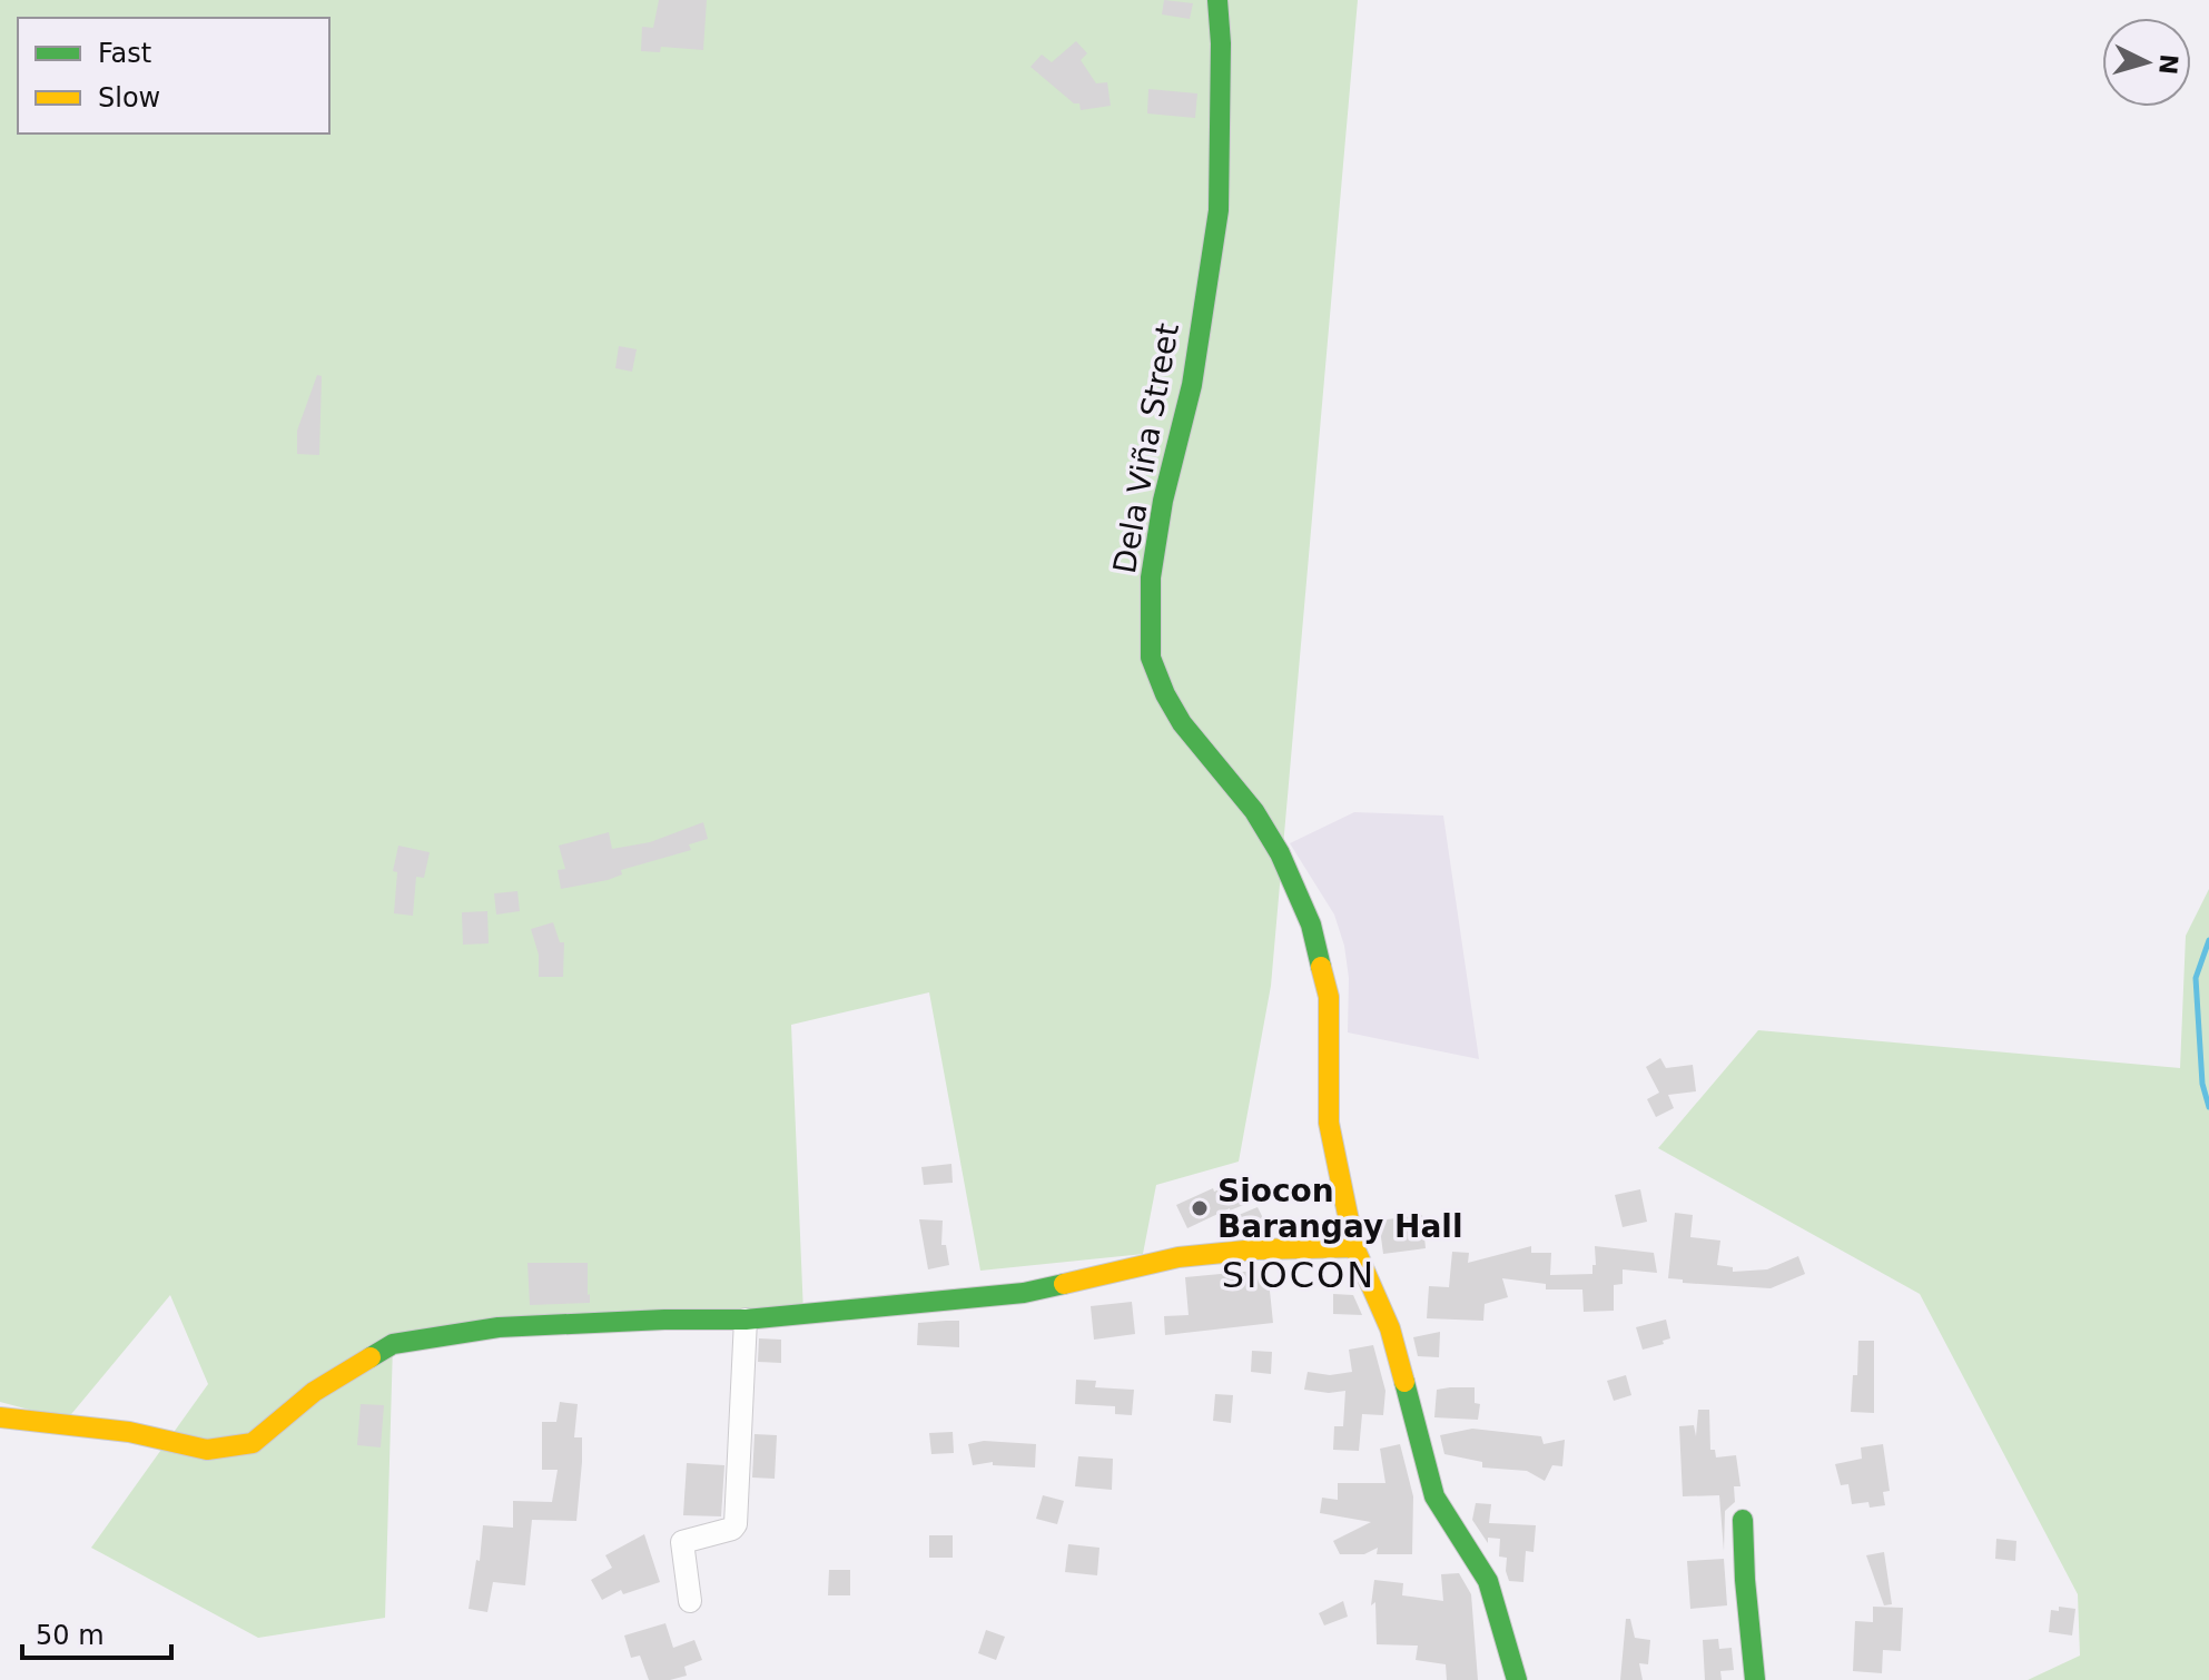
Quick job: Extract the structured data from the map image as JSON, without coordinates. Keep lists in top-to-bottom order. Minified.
{"streets":{"street":["Dela Viña Street"]},"districts":["SIOCON"],"places":["Siocon Barangay Hall"],"legend":["Fast","Slow"],"scale_bar":"50 m","north":"right"}
